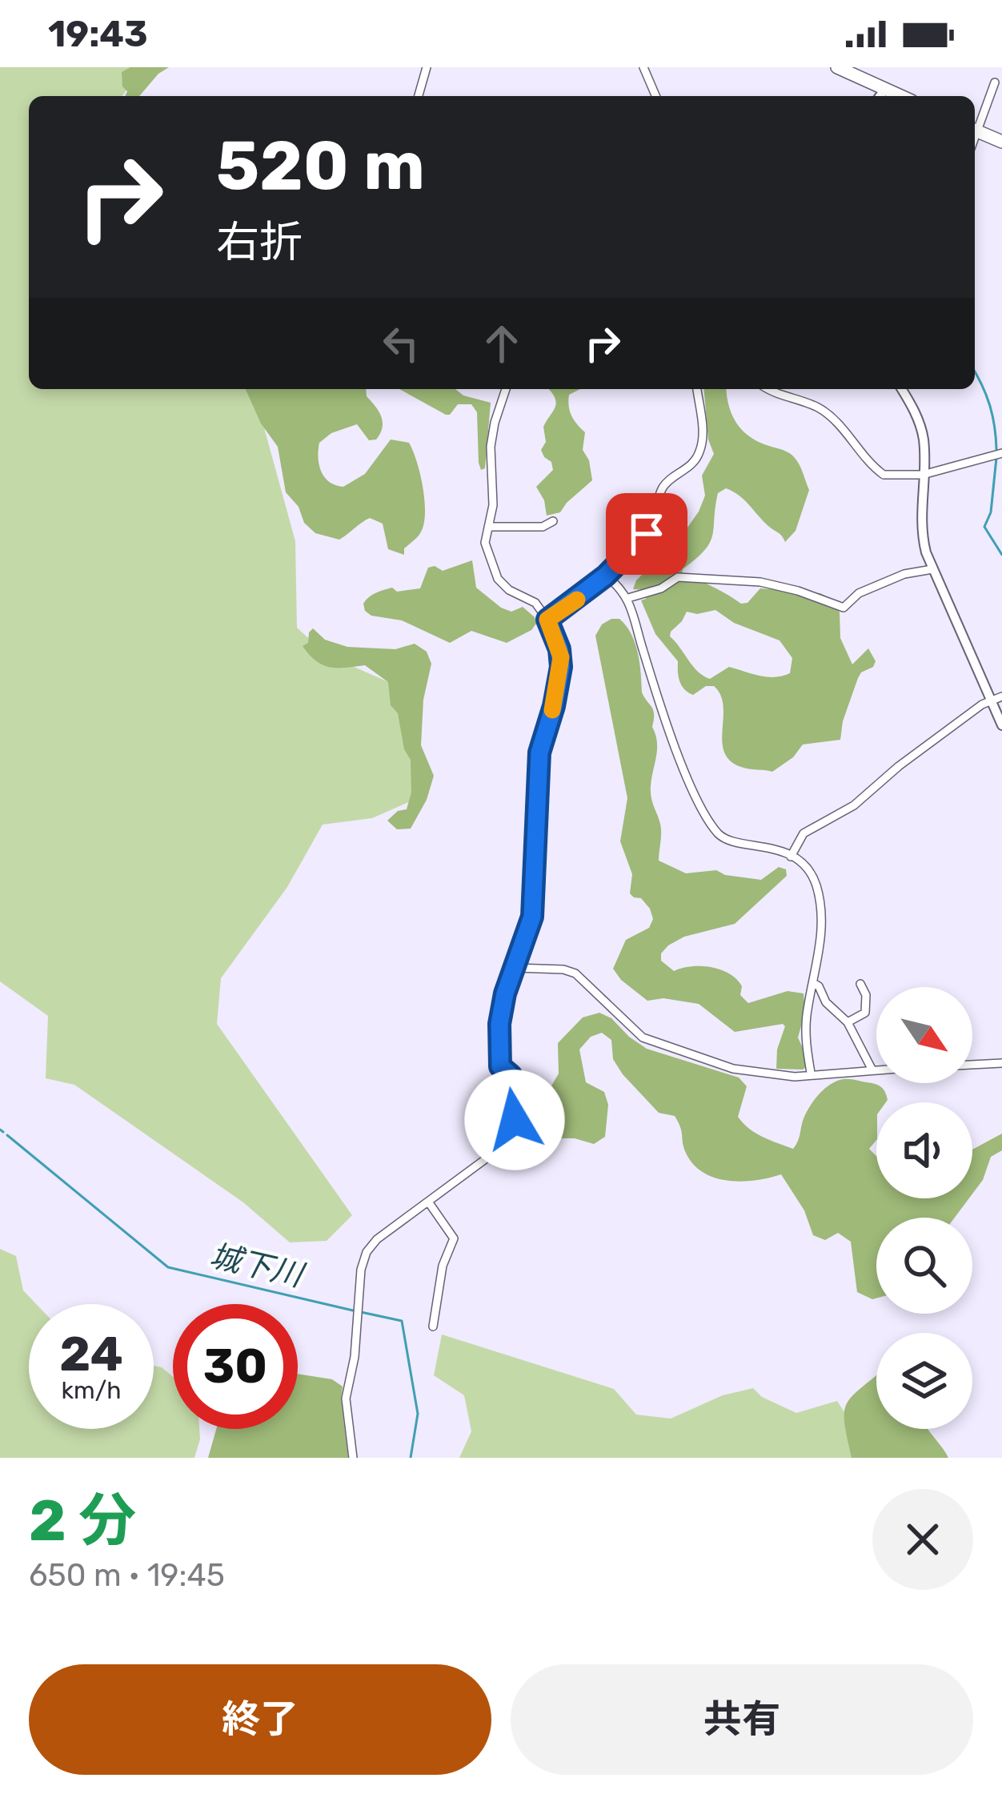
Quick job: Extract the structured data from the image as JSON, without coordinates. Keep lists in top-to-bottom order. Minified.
{"water":["城下川"],"north":"bottom right","page":{"status":"19:43","turn":["520 m","右折"],"speed":"24 km/h","limit":"30","heading":["2 分","650 m · 19:45"],"buttons":["終了","共有"]}}
